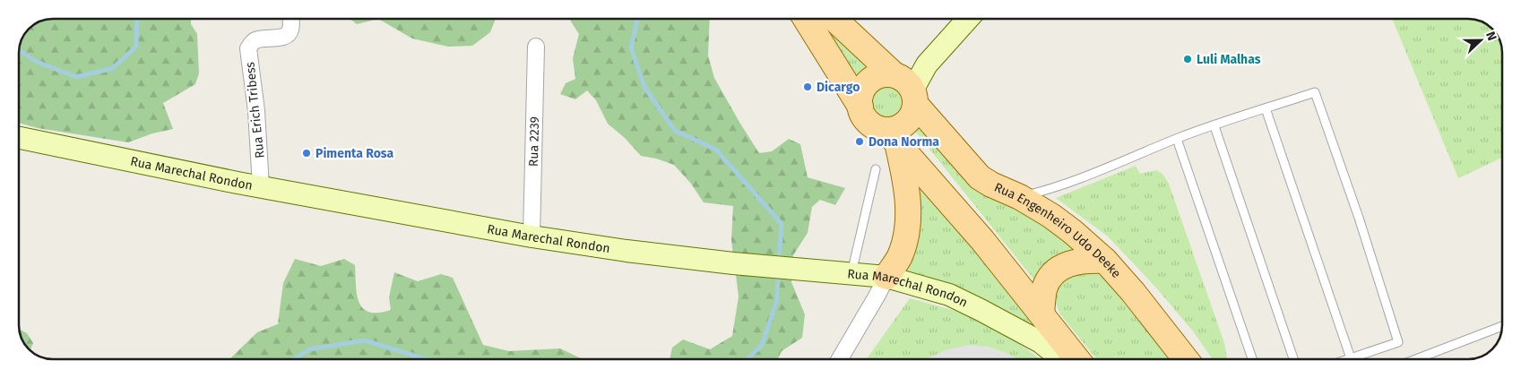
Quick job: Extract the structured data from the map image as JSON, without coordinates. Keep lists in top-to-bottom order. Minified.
{"streets":{"main road":["Rua Marechal Rondon","Rua Engenheiro Udo Deeke"],"street":["Rua Erich Tribess","Rua 2239"]},"crossings":[["Rua Erich Tribess","Rua Marechal Rondon"],["Rua 2239","Rua Marechal Rondon"]],"places":["Luli Malhas","Dicargo","Dona Norma","Pimenta Rosa"],"north":"right"}
